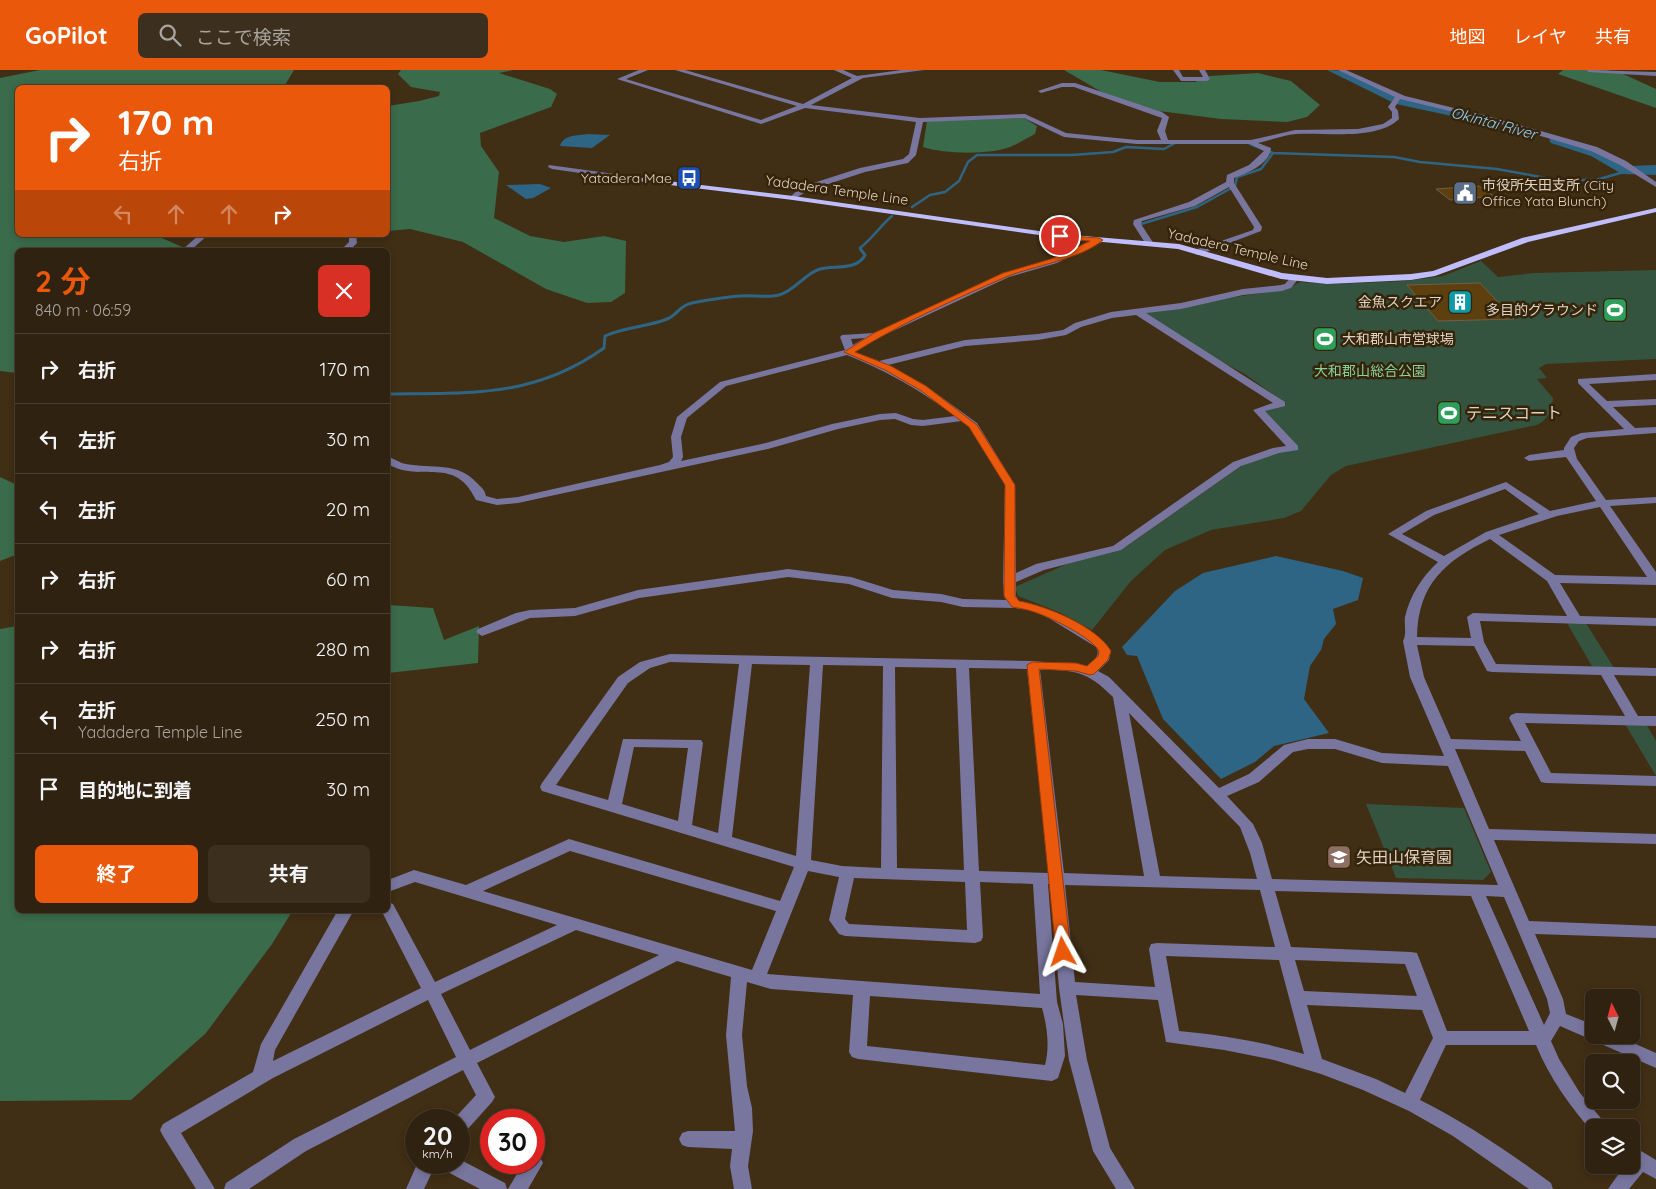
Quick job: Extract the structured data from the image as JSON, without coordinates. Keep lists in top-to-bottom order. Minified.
{"streets":{"main road":["Yadadera Temple Line"]},"water":["Okintai River"],"parks":["大和郡山総合公園"],"places":{"bus stop":["Yatadera Mae"],"public building":["市役所矢田支所 (City Office Yata Blunch)"],"building":["金魚スクエア"],"sports":["多目的グラウンド","大和郡山市営球場","テニスコート"],"school or university":["矢田山保育園"]},"north":"top","page":{"header":"GoPilot","search":"ここで検索","nav":["地図","レイヤ","共有"],"turn":["170 m","右折"],"heading":["2 分","840 m · 06:59"],"list":[{"name":"右折","value":"170 m"},{"name":"左折","value":"30 m"},{"name":"左折","value":"20 m"},{"name":"右折","value":"60 m"},{"name":"右折","value":"280 m"},{"name":"左折","note":"Yadadera Temple Line","value":"250 m"},{"name":"目的地に到着","value":"30 m"}],"buttons":["終了","共有"],"speed":"20 km/h","limit":"30"}}
